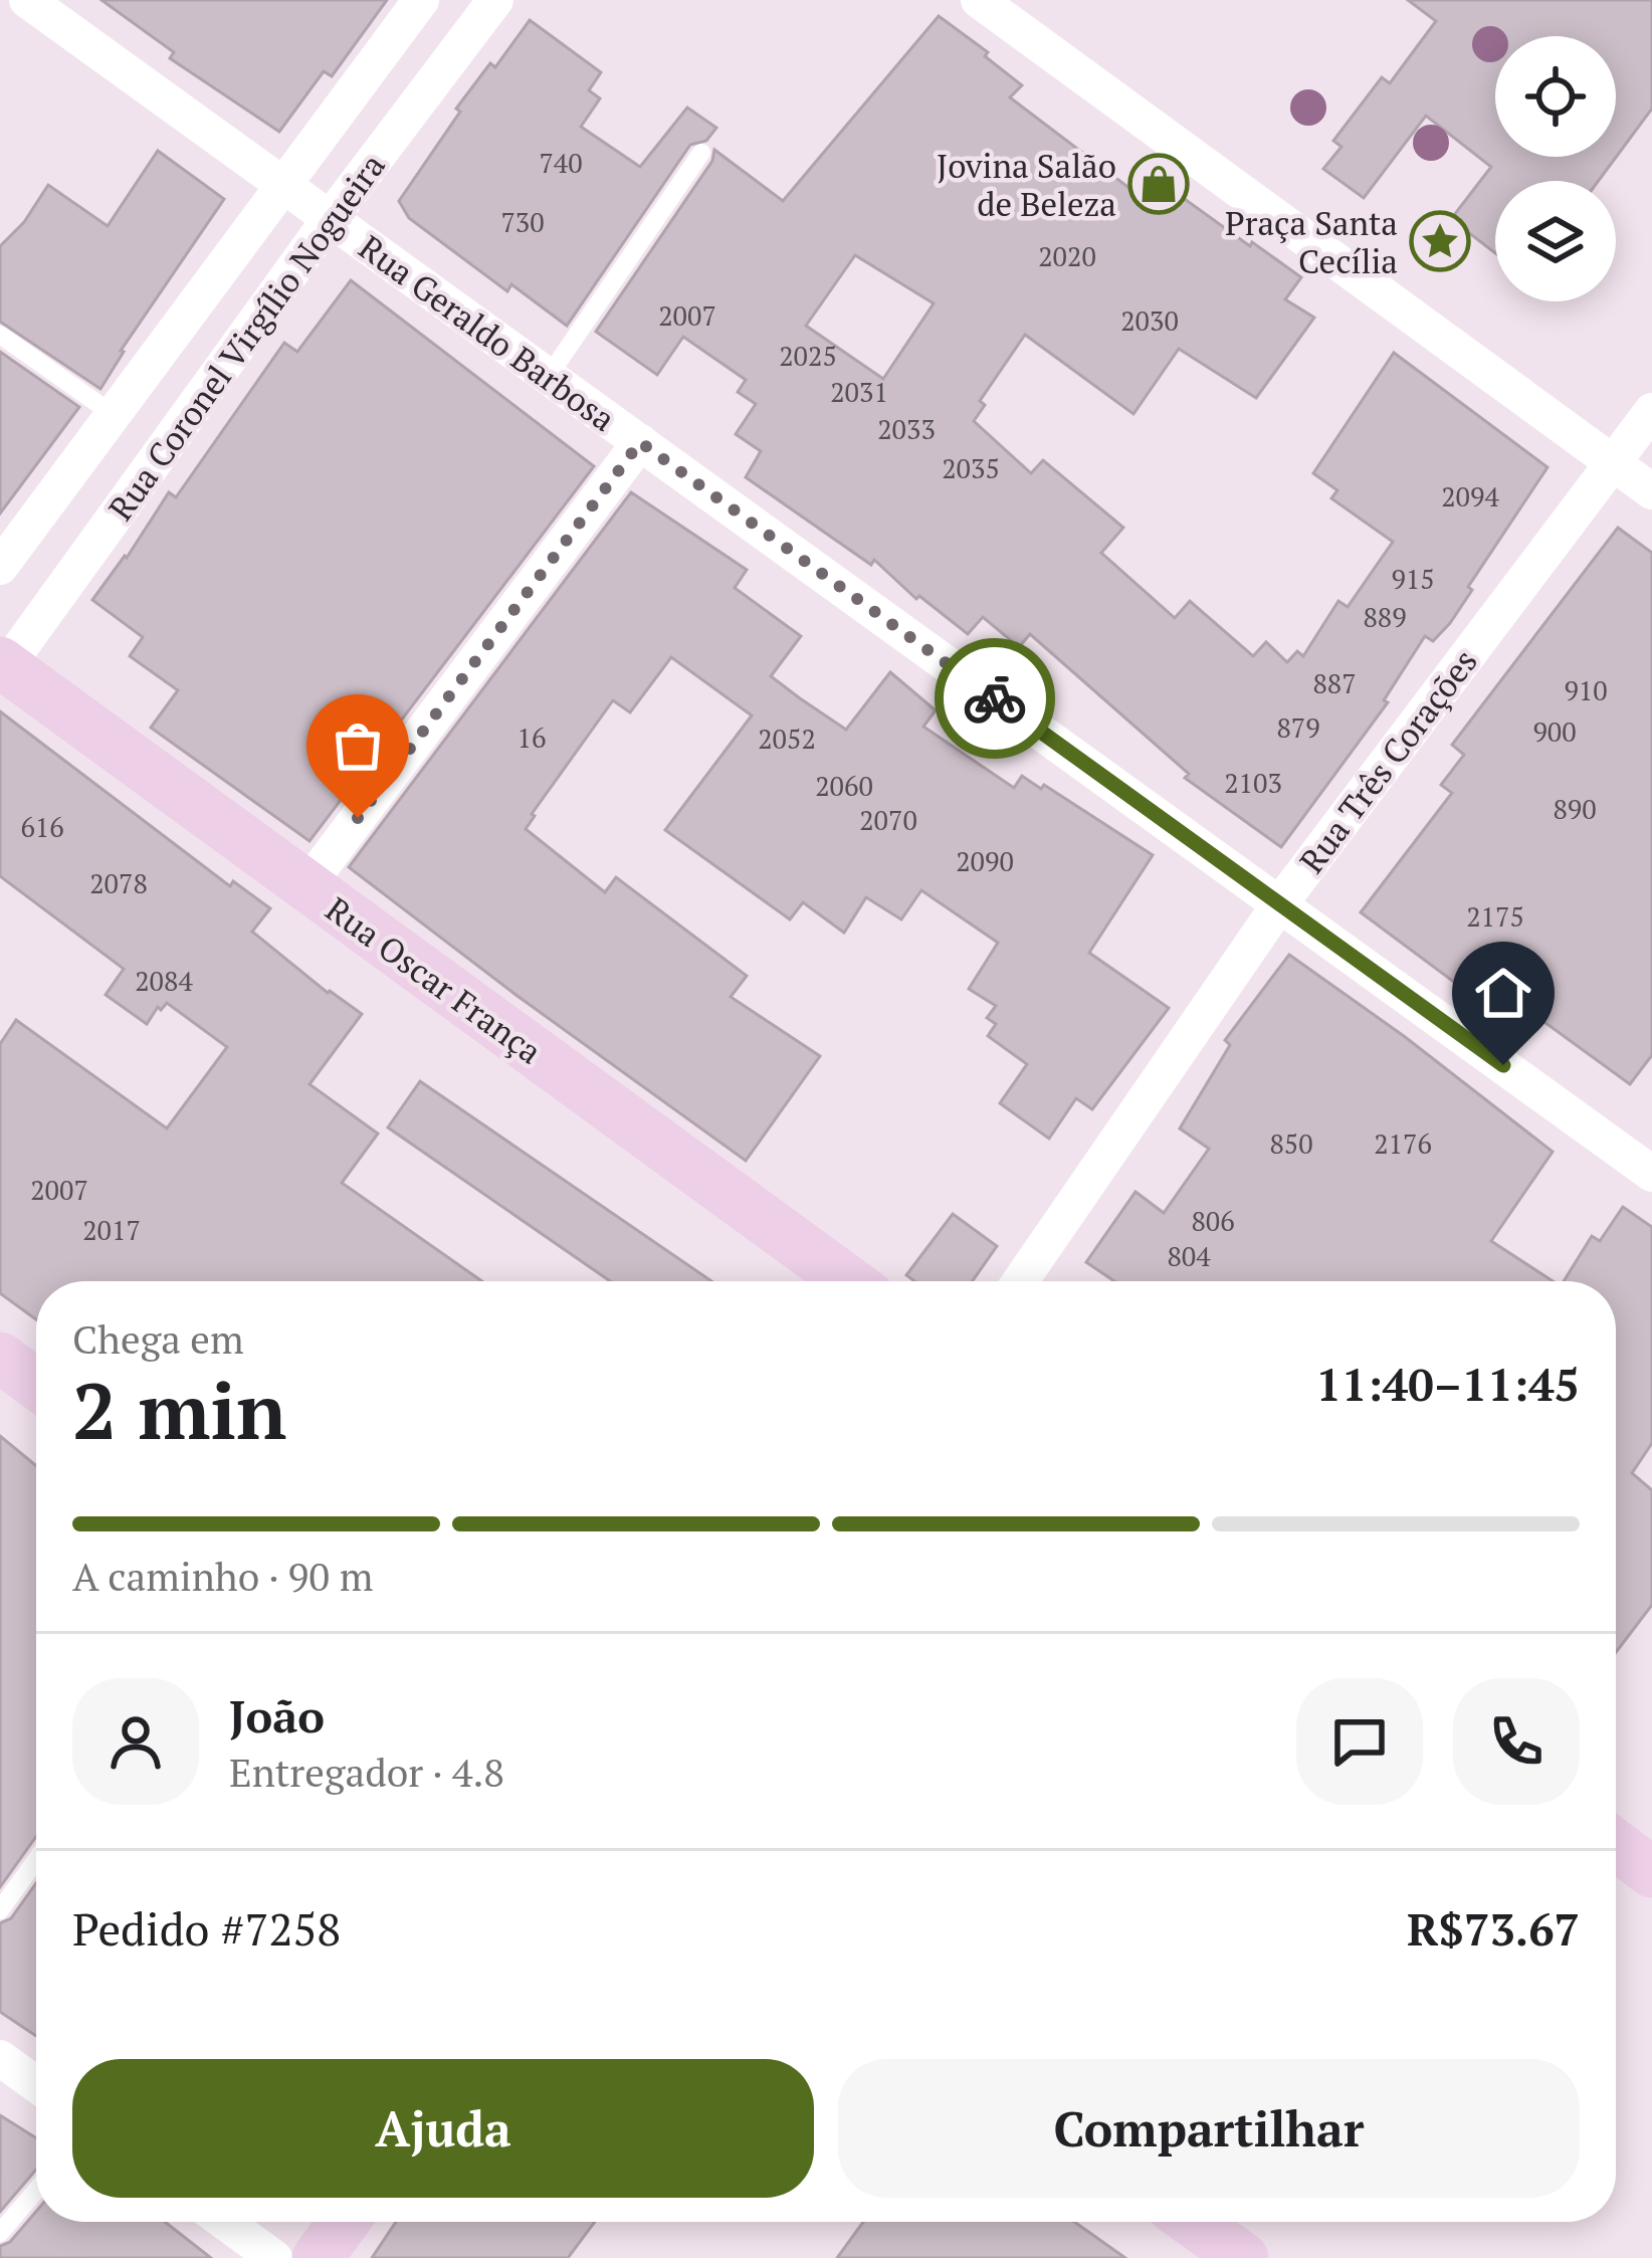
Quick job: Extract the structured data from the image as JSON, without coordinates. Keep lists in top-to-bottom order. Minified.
{"streets":{"street":["Rua Geraldo Barbosa","Rua Coronel Virgílio Nogueira","Rua Três Corações","Rua Oscar França"]},"crossings":[["Rua Geraldo Barbosa","Rua Coronel Virgílio Nogueira"],["Rua Geraldo Barbosa","Rua Três Corações"],["Rua Coronel Virgílio Nogueira","Rua Oscar França"]],"places":{"shop":["Jovina Salão de Beleza"],"place":["Praça Santa Cecília"]},"house_numbers":["740","730","2020","2007","2030","2025","2031","2033","2035","2094","915","889","887","910","879","900","16","2052","2103","2060","890","2070","616","2090","2078","2175","2084","850","2176","2007","806","2017","804"],"page":{"heading":["2 min","Chega em","11:40–11:45"],"panel":["João","Entregador · 4.8","Pedido #7258","R$73.67"],"bar":"A caminho · 90 m","buttons":["Ajuda","Compartilhar"]}}
